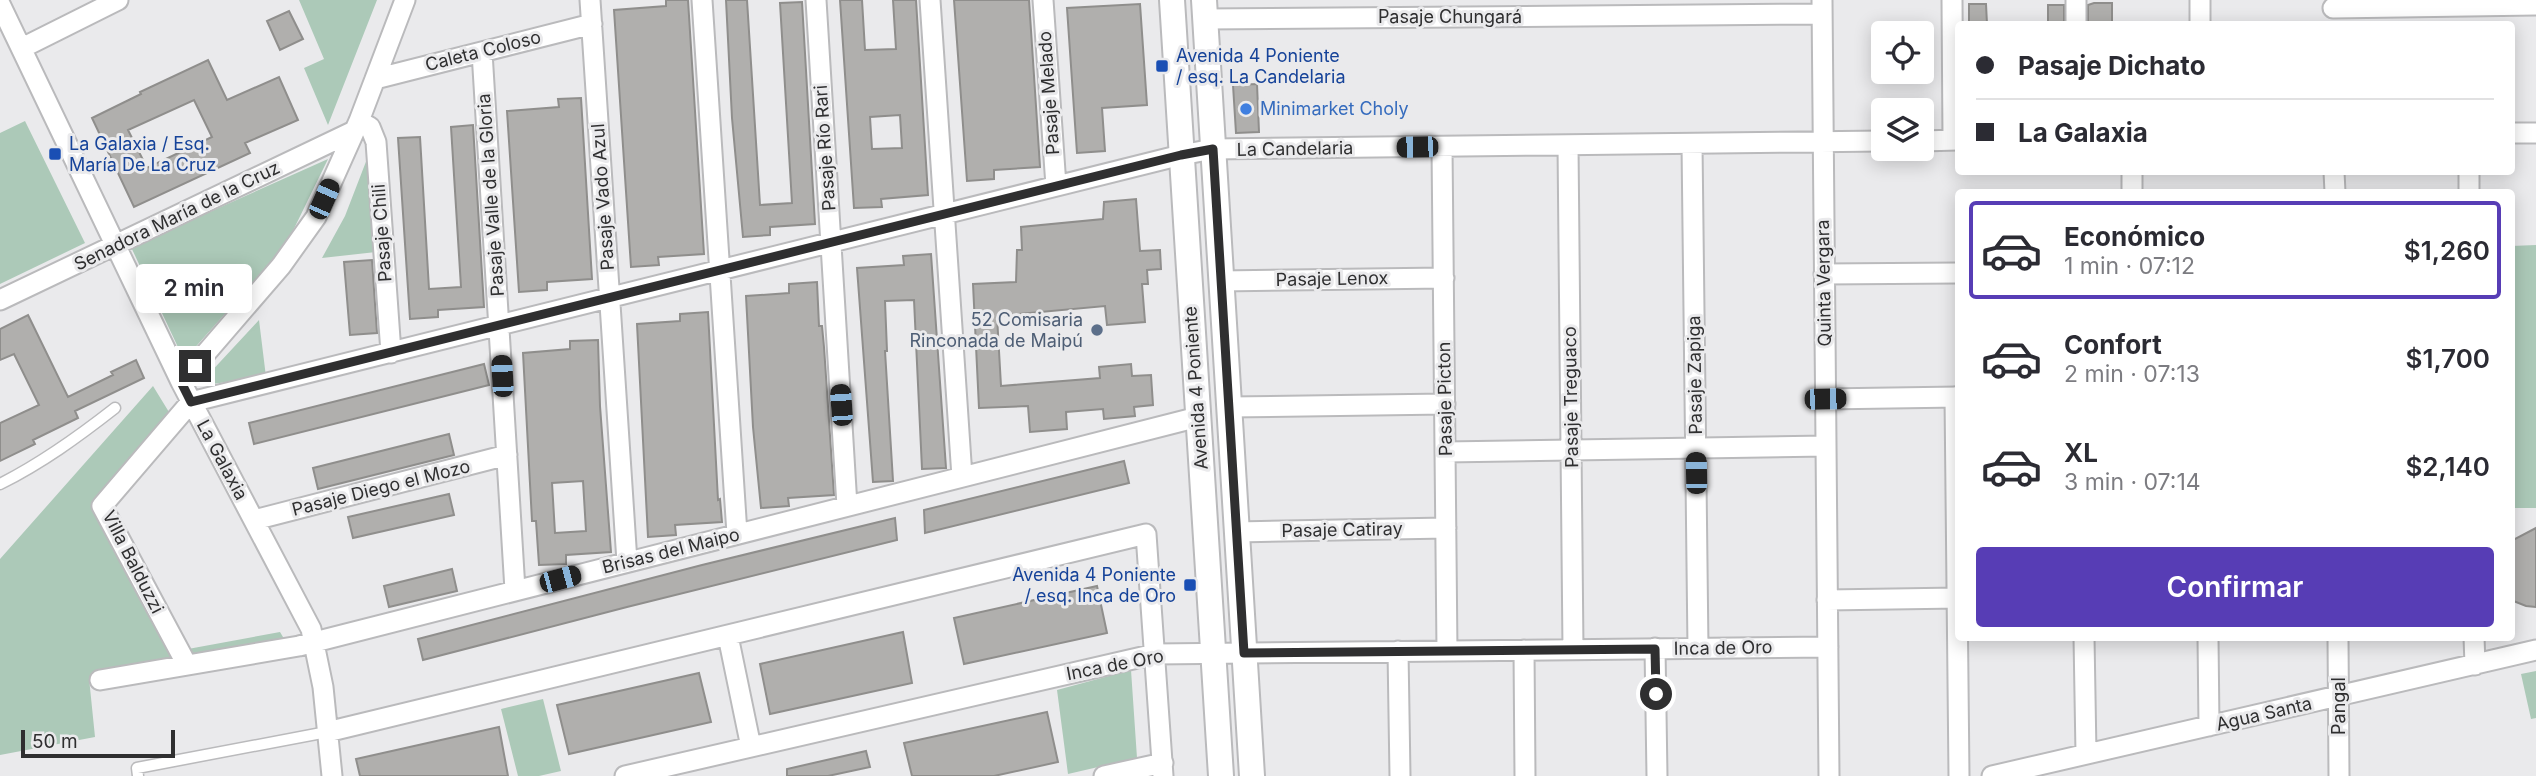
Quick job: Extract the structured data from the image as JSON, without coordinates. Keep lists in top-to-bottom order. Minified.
{"streets":{"street":["Pasaje Chungará","Caleta Coloso","Pasaje Melado","Pasaje Río Rari","La Candelaria","Pasaje Valle de la Gloria","Pasaje Vado Azul","Senadora María de la Cruz","Pasaje Chili","Pasaje Lenox","Quinta Vergara","Pasaje Zapiga","Avenida 4 Poniente","Pasaje Treguaco","Pasaje Picton","La Galaxia","Pasaje Diego el Mozo","Pasaje Catiray","Brisas del Maipo","Villa Balduzzi","Inca de Oro","Pangal","Agua Santa"]},"crossings":[["Pasaje Chungará","Quinta Vergara"],["Pasaje Chungará","Avenida 4 Poniente"],["Caleta Coloso","Pasaje Valle de la Gloria"],["Caleta Coloso","Pasaje Vado Azul"],["Pasaje Melado","La Candelaria"],["Pasaje Río Rari","La Candelaria"],["Pasaje Río Rari","Brisas del Maipo"],["La Candelaria","Pasaje Valle de la Gloria"],["La Candelaria","Pasaje Vado Azul"],["La Candelaria","Pasaje Chili"],["La Candelaria","Quinta Vergara"],["La Candelaria","Pasaje Zapiga"],["La Candelaria","Avenida 4 Poniente"],["La Candelaria","Pasaje Treguaco"],["La Candelaria","Pasaje Picton"],["La Candelaria","La Galaxia"],["La Candelaria","Villa Balduzzi"],["Pasaje Valle de la Gloria","Pasaje Diego el Mozo"],["Pasaje Valle de la Gloria","Brisas del Maipo"],["Pasaje Vado Azul","Brisas del Maipo"],["Senadora María de la Cruz","Pasaje Chili"],["Senadora María de la Cruz","La Galaxia"],["Pasaje Lenox","Avenida 4 Poniente"],["Pasaje Lenox","Pasaje Picton"],["Quinta Vergara","Inca de Oro"],["Pasaje Zapiga","Inca de Oro"],["Avenida 4 Poniente","Pasaje Catiray"],["Avenida 4 Poniente","Brisas del Maipo"],["Avenida 4 Poniente","Inca de Oro"],["Pasaje Treguaco","Inca de Oro"],["Pasaje Picton","Pasaje Catiray"],["Pasaje Picton","Inca de Oro"],["La Galaxia","Pasaje Diego el Mozo"],["La Galaxia","Brisas del Maipo"],["La Galaxia","Villa Balduzzi"],["Brisas del Maipo","Villa Balduzzi"],["Pangal","Agua Santa"]],"places":{"transit":["Avenida 4 Poniente / esq. La Candelaria","La Galaxia / Esq. María De La Cruz","Avenida 4 Poniente / esq. Inca de Oro"],"other":["Minimarket Choly","52 Comisaria Rinconada de Maipú"]},"scale_bar":"50 m","page":{"banner":["Pasaje Dichato","La Galaxia"],"list":[{"name":"Económico","note":"1 min · 07:12","value":"$1,260"},{"name":"Confort","note":"2 min · 07:13","value":"$1,700"},{"name":"XL","note":"3 min · 07:14","value":"$2,140"}],"bubble":"2 min","buttons":"Confirmar","scale":"50 m"}}
